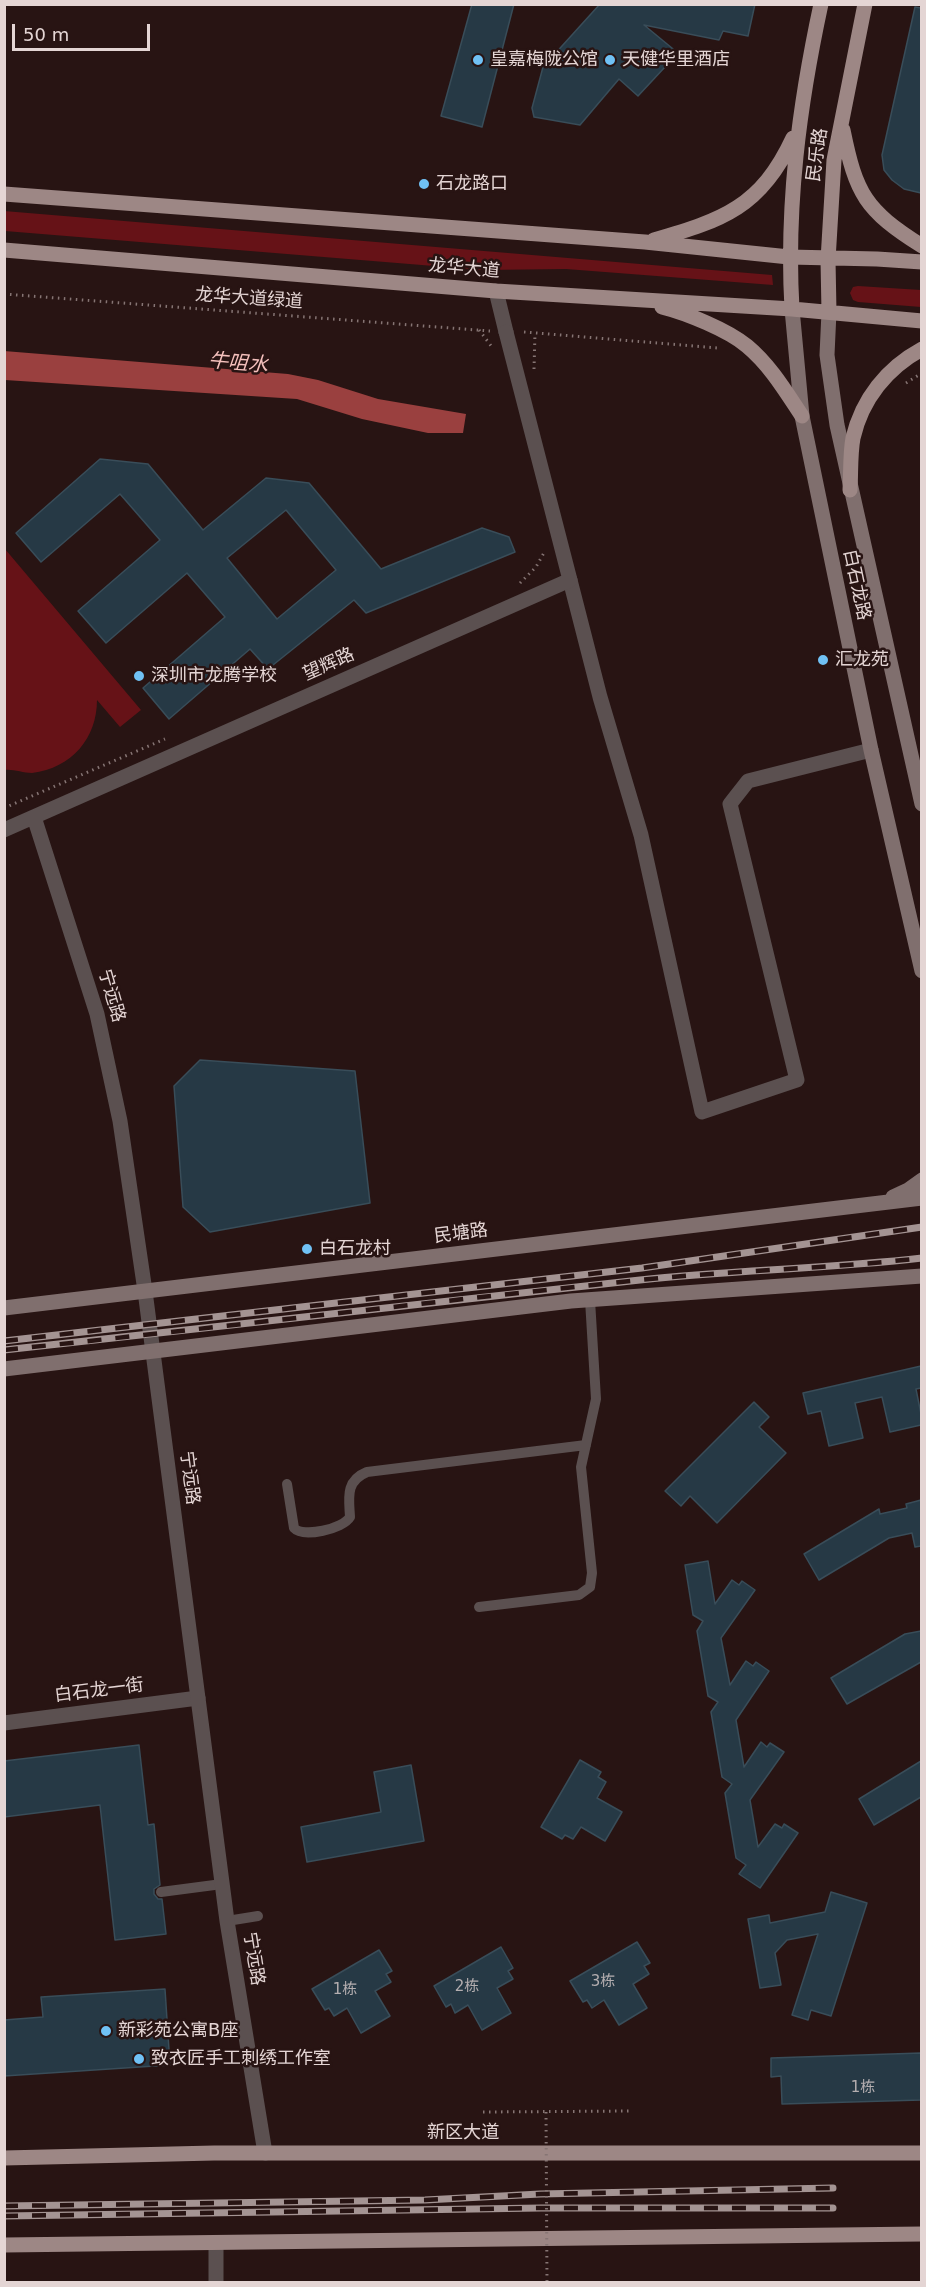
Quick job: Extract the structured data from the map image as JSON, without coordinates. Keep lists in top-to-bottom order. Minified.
{"streets":{"main road":["民乐路","龙华大道","白石龙路","民塘路","新区大道"],"street":["望辉路","宁远路","白石龙一街"],"path":["龙华大道绿道"]},"crossings":[["民乐路","龙华大道"],["民乐路","白石龙路"],["龙华大道","白石龙路"],["望辉路","宁远路"],["宁远路","民塘路"],["宁远路","白石龙一街"],["宁远路","新区大道"]],"water":["牛咀水"],"places":["皇嘉梅陇公馆","天健华里酒店","石龙路口","汇龙苑","深圳市龙腾学校","白石龙村","新彩苑公寓B座","致衣匠手工刺绣工作室"],"house_numbers":["3栋","2栋","1栋","1栋"],"scale_bar":"50 m"}
